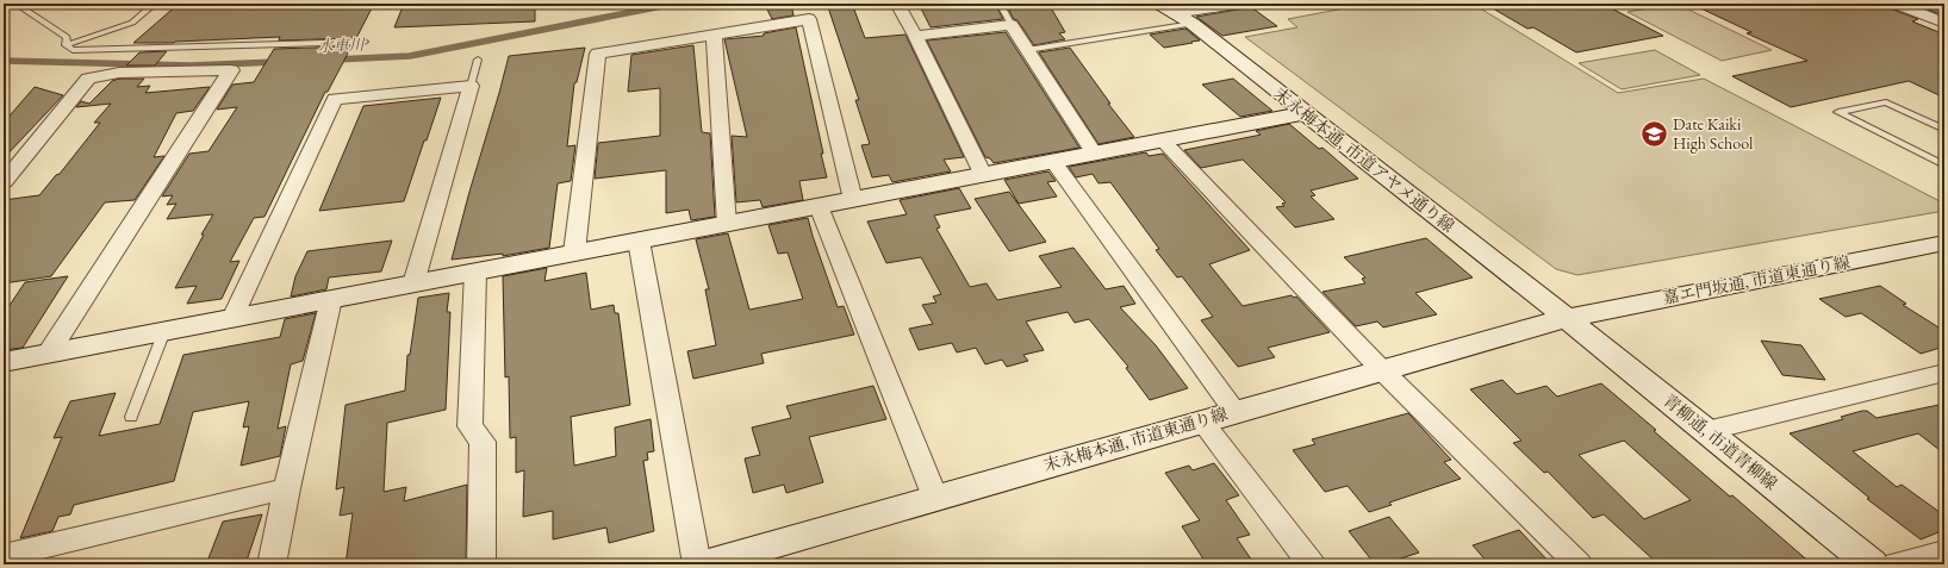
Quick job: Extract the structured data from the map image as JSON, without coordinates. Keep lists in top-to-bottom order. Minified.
{"streets":{"street":["末永梅本通, 市道アヤメ通り線","嘉エ門坂通, 市道東通り線","末永梅本通, 市道東通り線","青柳通, 市道青柳線"]},"crossings":[["末永梅本通, 市道アヤメ通り線","嘉エ門坂通, 市道東通り線"],["末永梅本通, 市道アヤメ通り線","末永梅本通, 市道東通り線"],["末永梅本通, 市道アヤメ通り線","青柳通, 市道青柳線"],["嘉エ門坂通, 市道東通り線","末永梅本通, 市道東通り線"],["嘉エ門坂通, 市道東通り線","青柳通, 市道青柳線"],["末永梅本通, 市道東通り線","青柳通, 市道青柳線"]],"water":["水車川"],"places":{"school or university":["Date Kaiki High School"]}}
